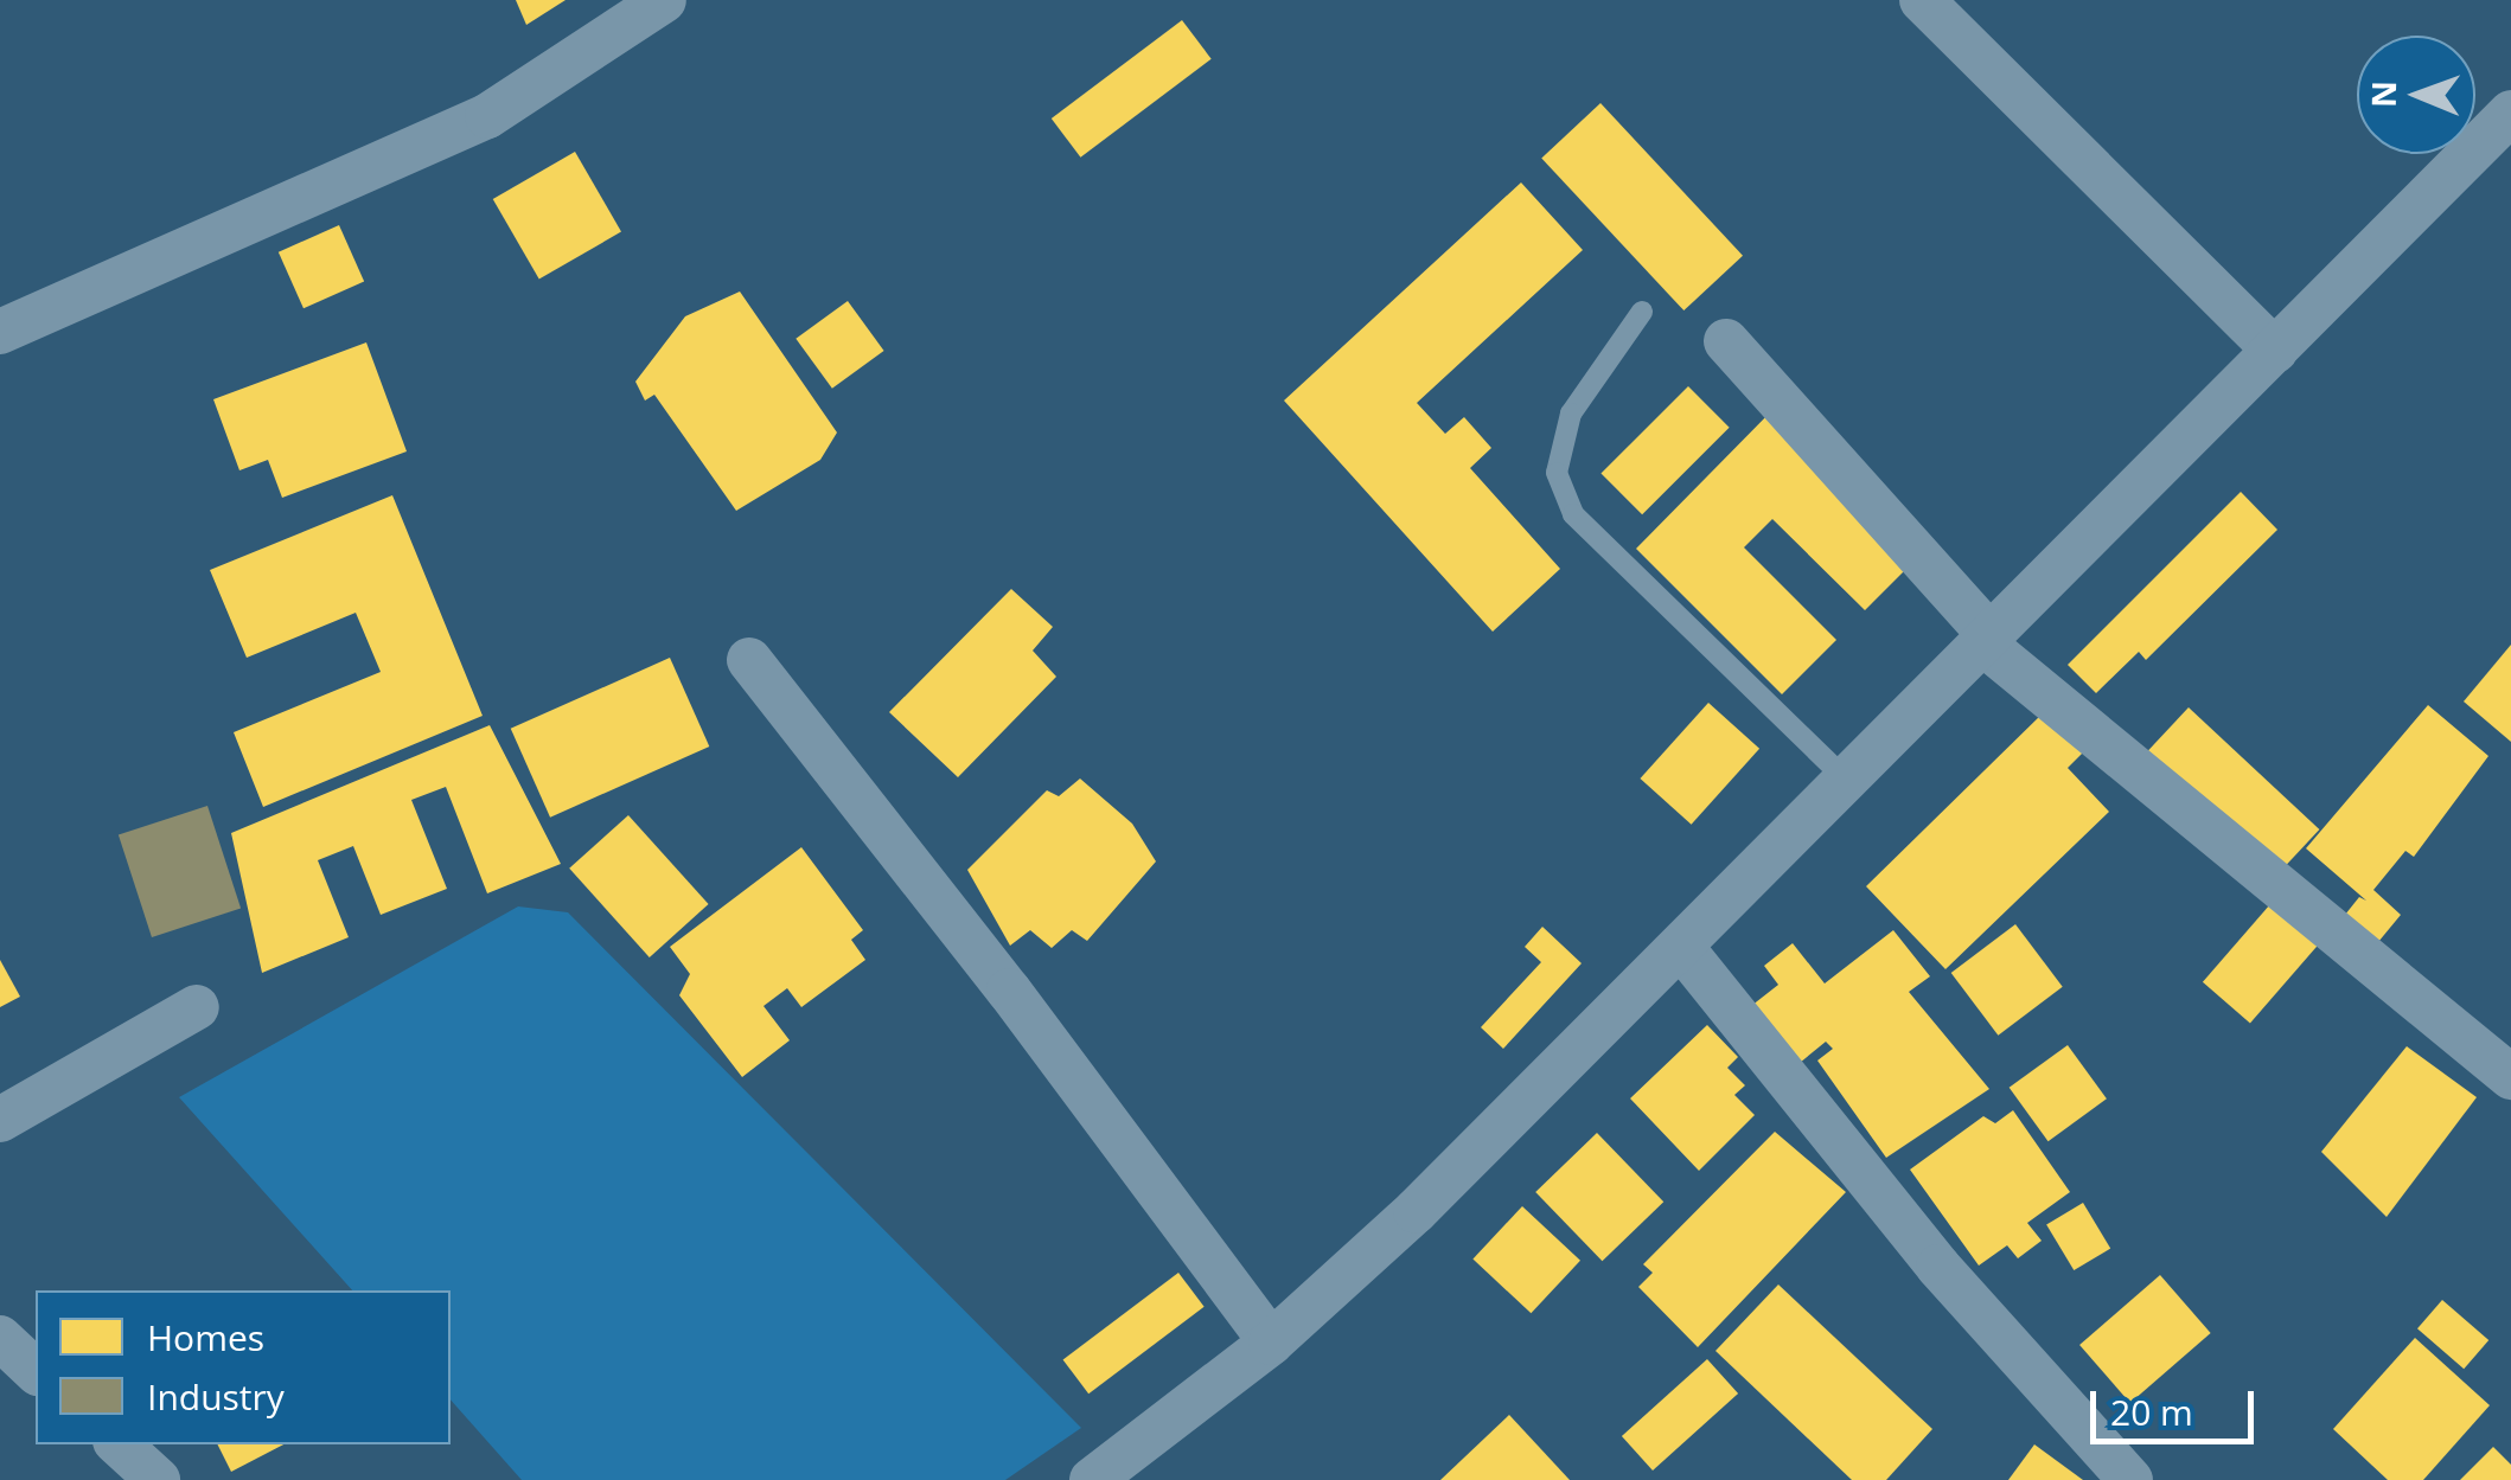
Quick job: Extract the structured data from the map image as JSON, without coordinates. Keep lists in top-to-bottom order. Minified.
{"legend":["Homes","Industry"],"scale_bar":"20 m","north":"left"}
